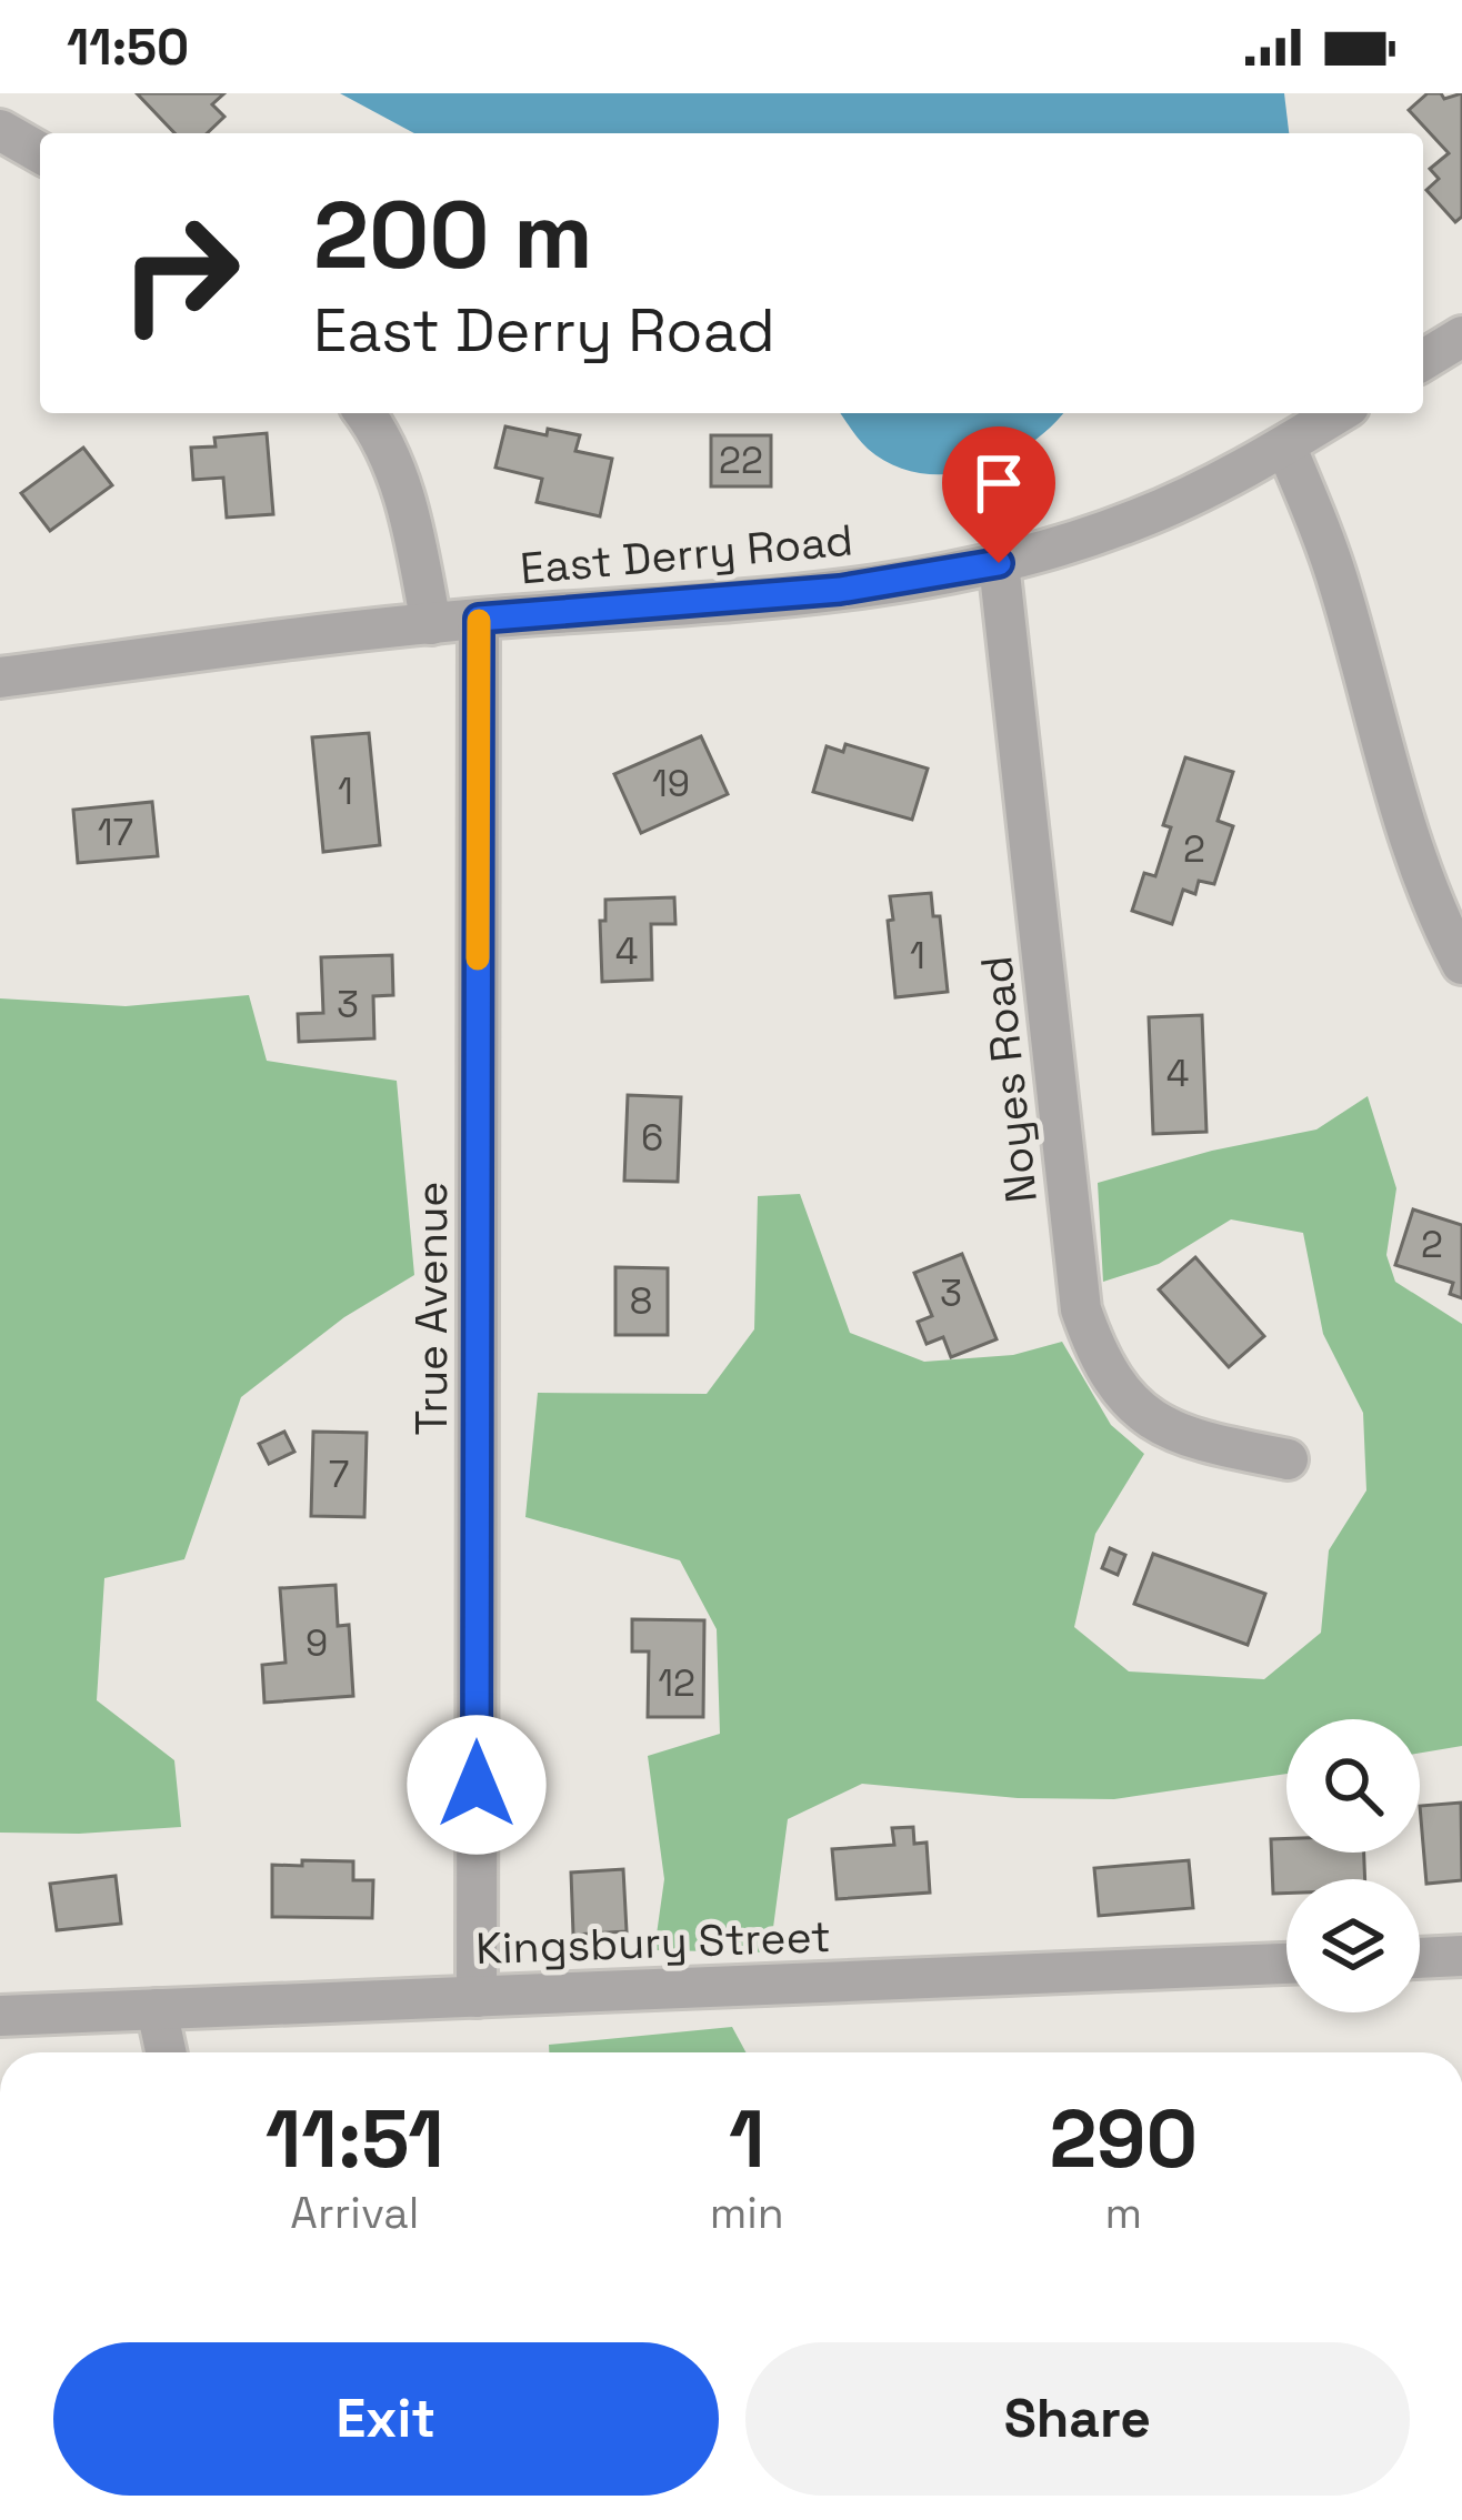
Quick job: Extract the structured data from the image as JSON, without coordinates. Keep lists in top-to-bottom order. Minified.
{"streets":{"street":["East Derry Road","Noyes Road","True Avenue","Kingsbury Street"]},"crossings":[["East Derry Road","Noyes Road"],["East Derry Road","True Avenue"],["True Avenue","Kingsbury Street"]],"house_numbers":["22","19","1","17","2","4","1","3","4","6","2","3","8","7","9","12"],"page":{"status":"11:50","turn":["200 m","East Derry Road"],"eta":["11:51","Arrival","1","min","290","m"],"buttons":["Exit","Share"]}}
